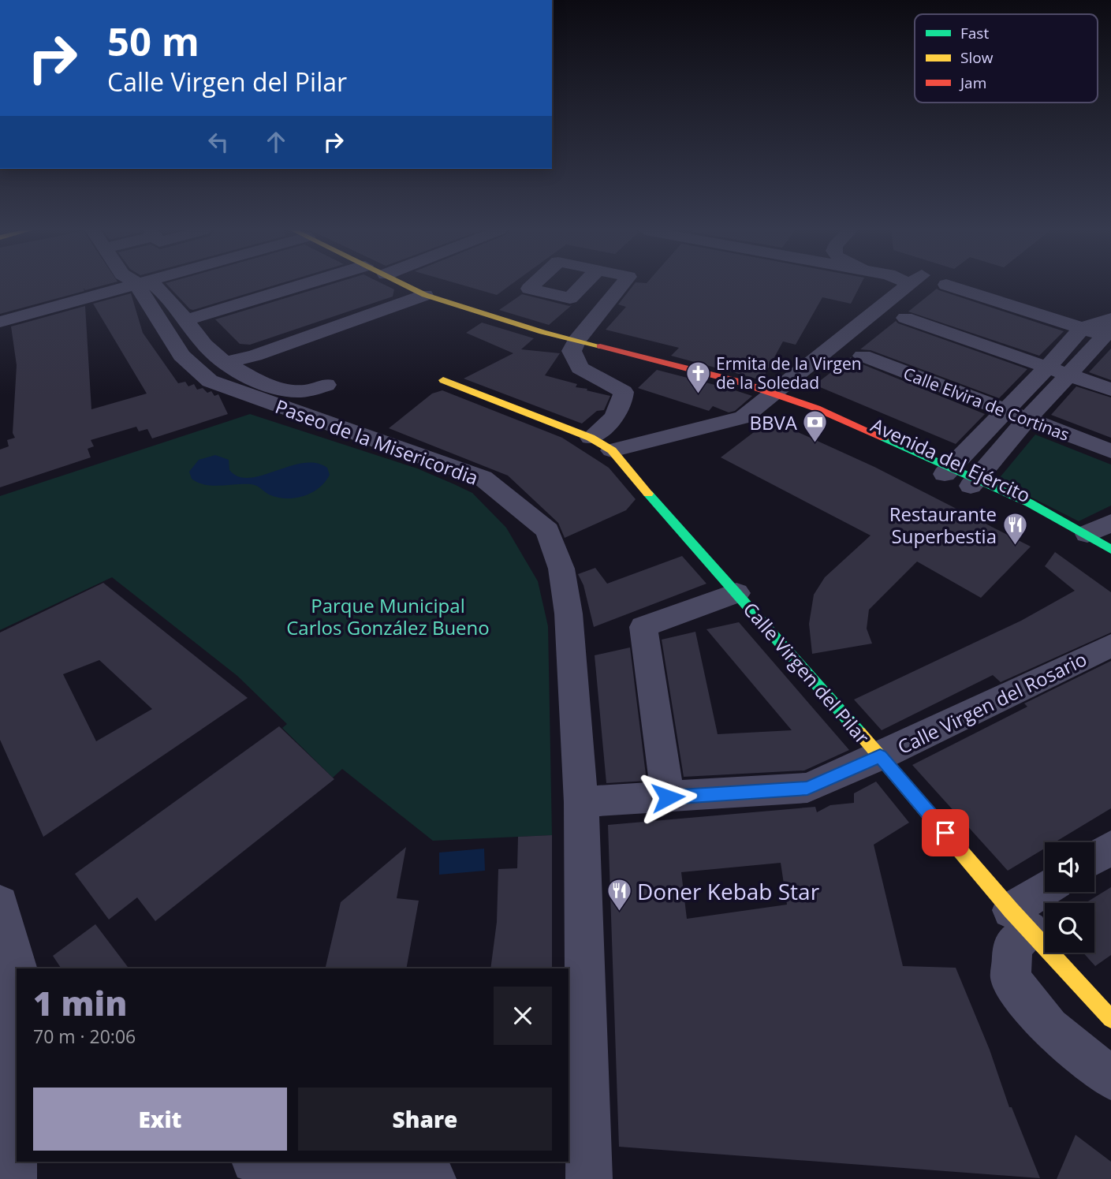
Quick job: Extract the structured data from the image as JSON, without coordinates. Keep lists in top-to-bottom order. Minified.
{"streets":{"street":["Calle Elvira de Cortinas","Paseo de la Misericordia","Avenida del Ejército","Calle Virgen del Pilar","Calle Virgen del Rosario"]},"crossings":[["Paseo de la Misericordia","Calle Virgen del Rosario"],["Calle Virgen del Pilar","Calle Virgen del Rosario"]],"parks":["Parque Municipal Carlos González Bueno"],"places":{"church":["Ermita de la Virgen de la Soledad"],"bank":["BBVA"],"restaurant":["Restaurante Superbestia","Doner Kebab Star"]},"legend":["Fast","Slow","Jam"],"page":{"turn":["50 m","Calle Virgen del Pilar"],"heading":["1 min","70 m · 20:06"],"buttons":["Exit","Share"]}}
